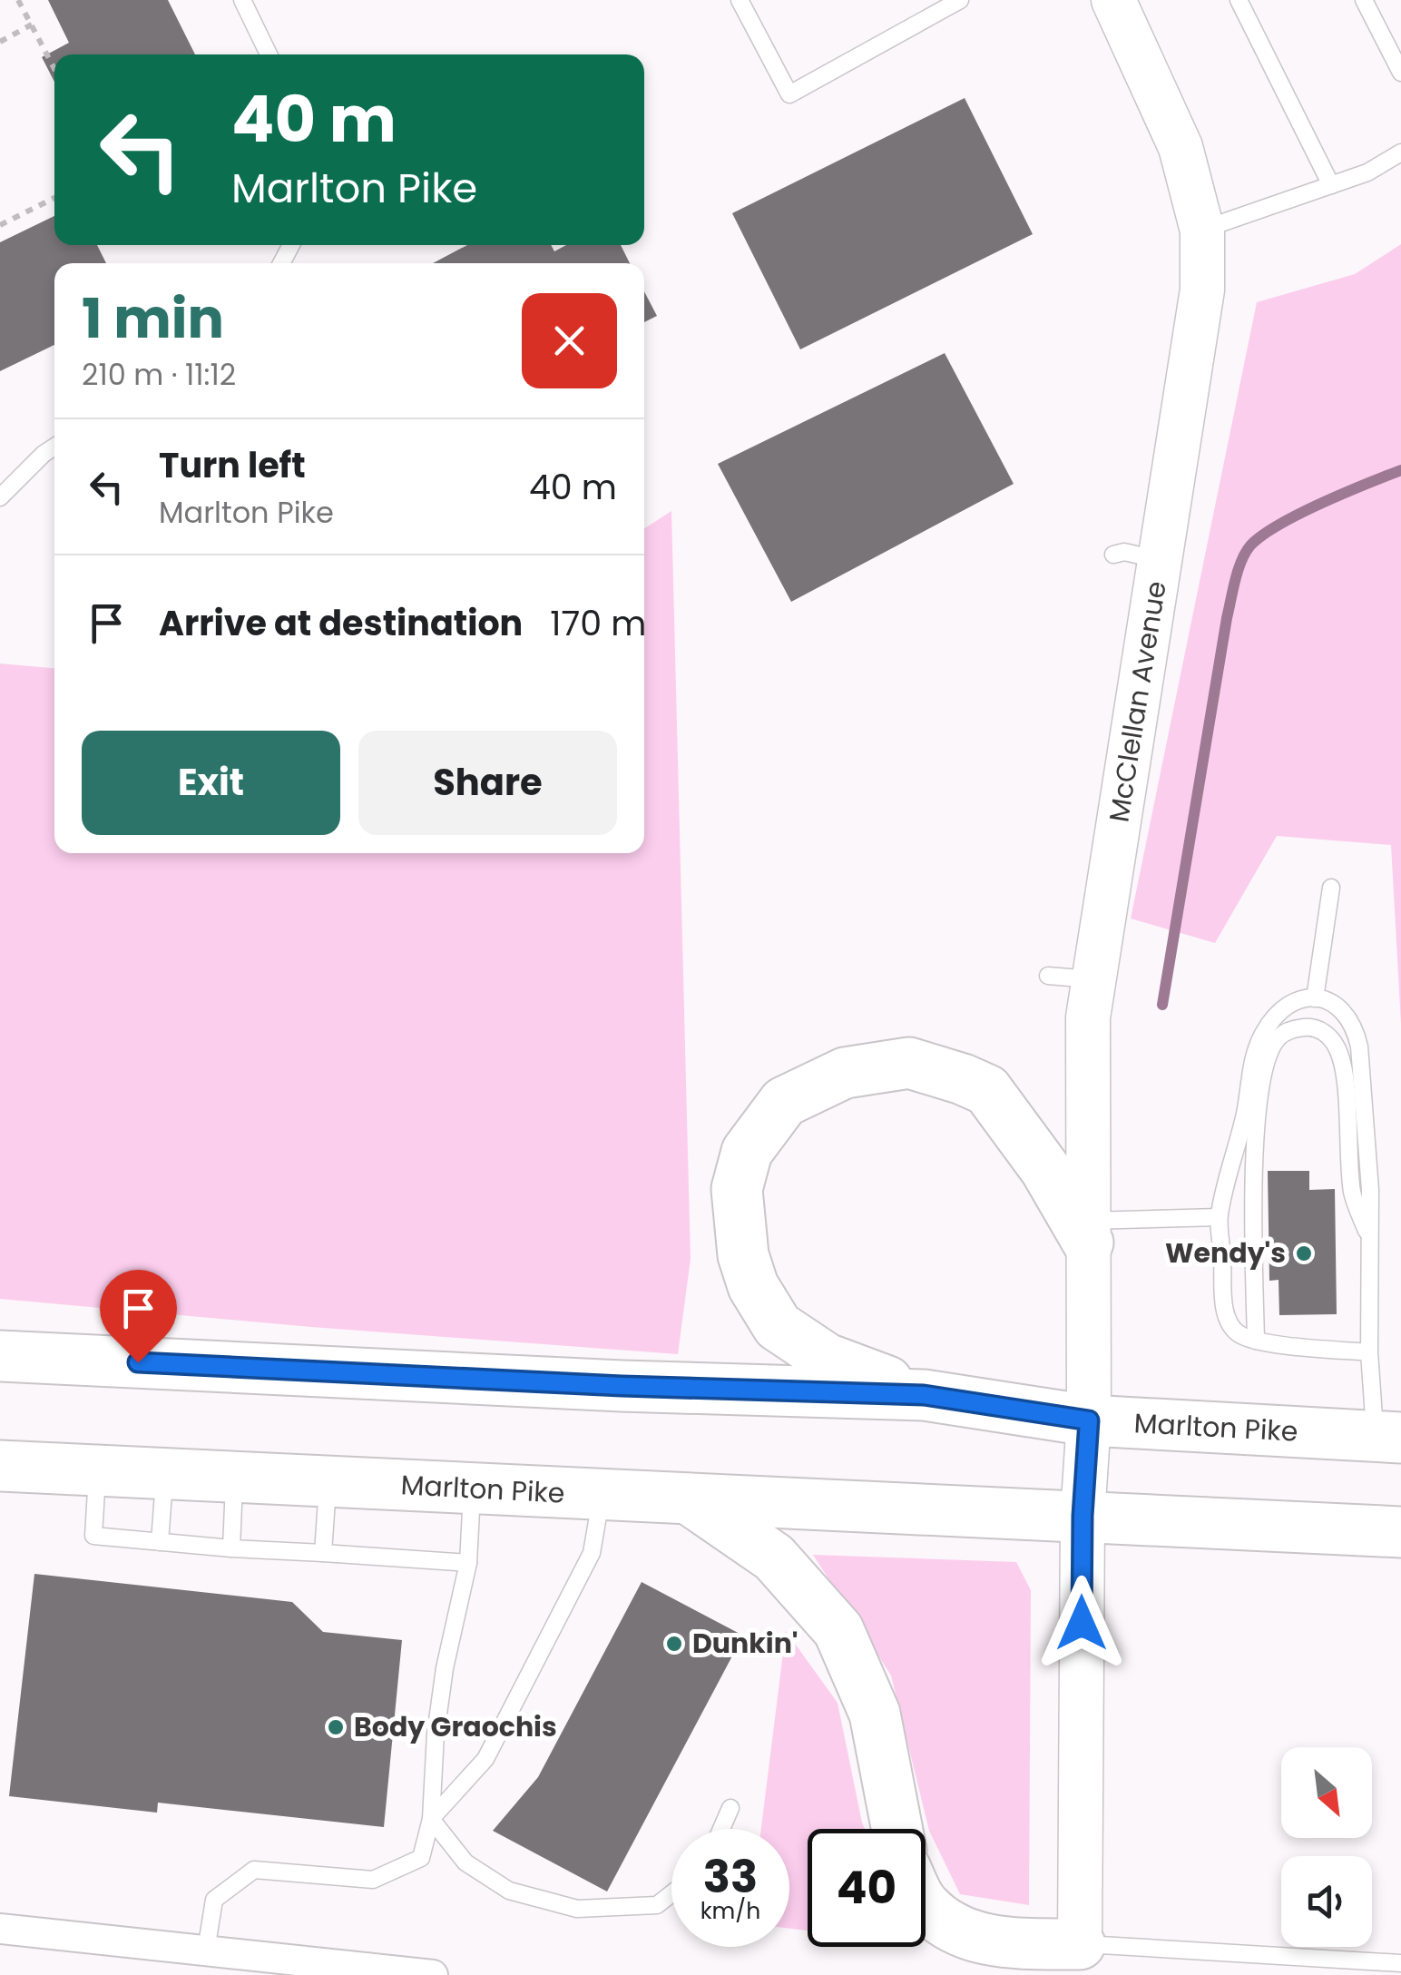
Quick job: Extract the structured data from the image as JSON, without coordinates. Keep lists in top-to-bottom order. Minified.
{"streets":{"highway":["Marlton Pike"],"street":["McClellan Avenue"]},"crossings":[["McClellan Avenue","Marlton Pike"]],"places":["Wendy's","Dunkin'","Body Graochis"],"north":"bottom right","page":{"turn":["40 m","Marlton Pike"],"heading":["1 min","210 m · 11:12"],"list":[{"name":"Turn left","note":"Marlton Pike","value":"40 m"},{"name":"Arrive at destination","value":"170 m"}],"buttons":["Exit","Share"],"speed":"33 km/h","limit":"40"}}
